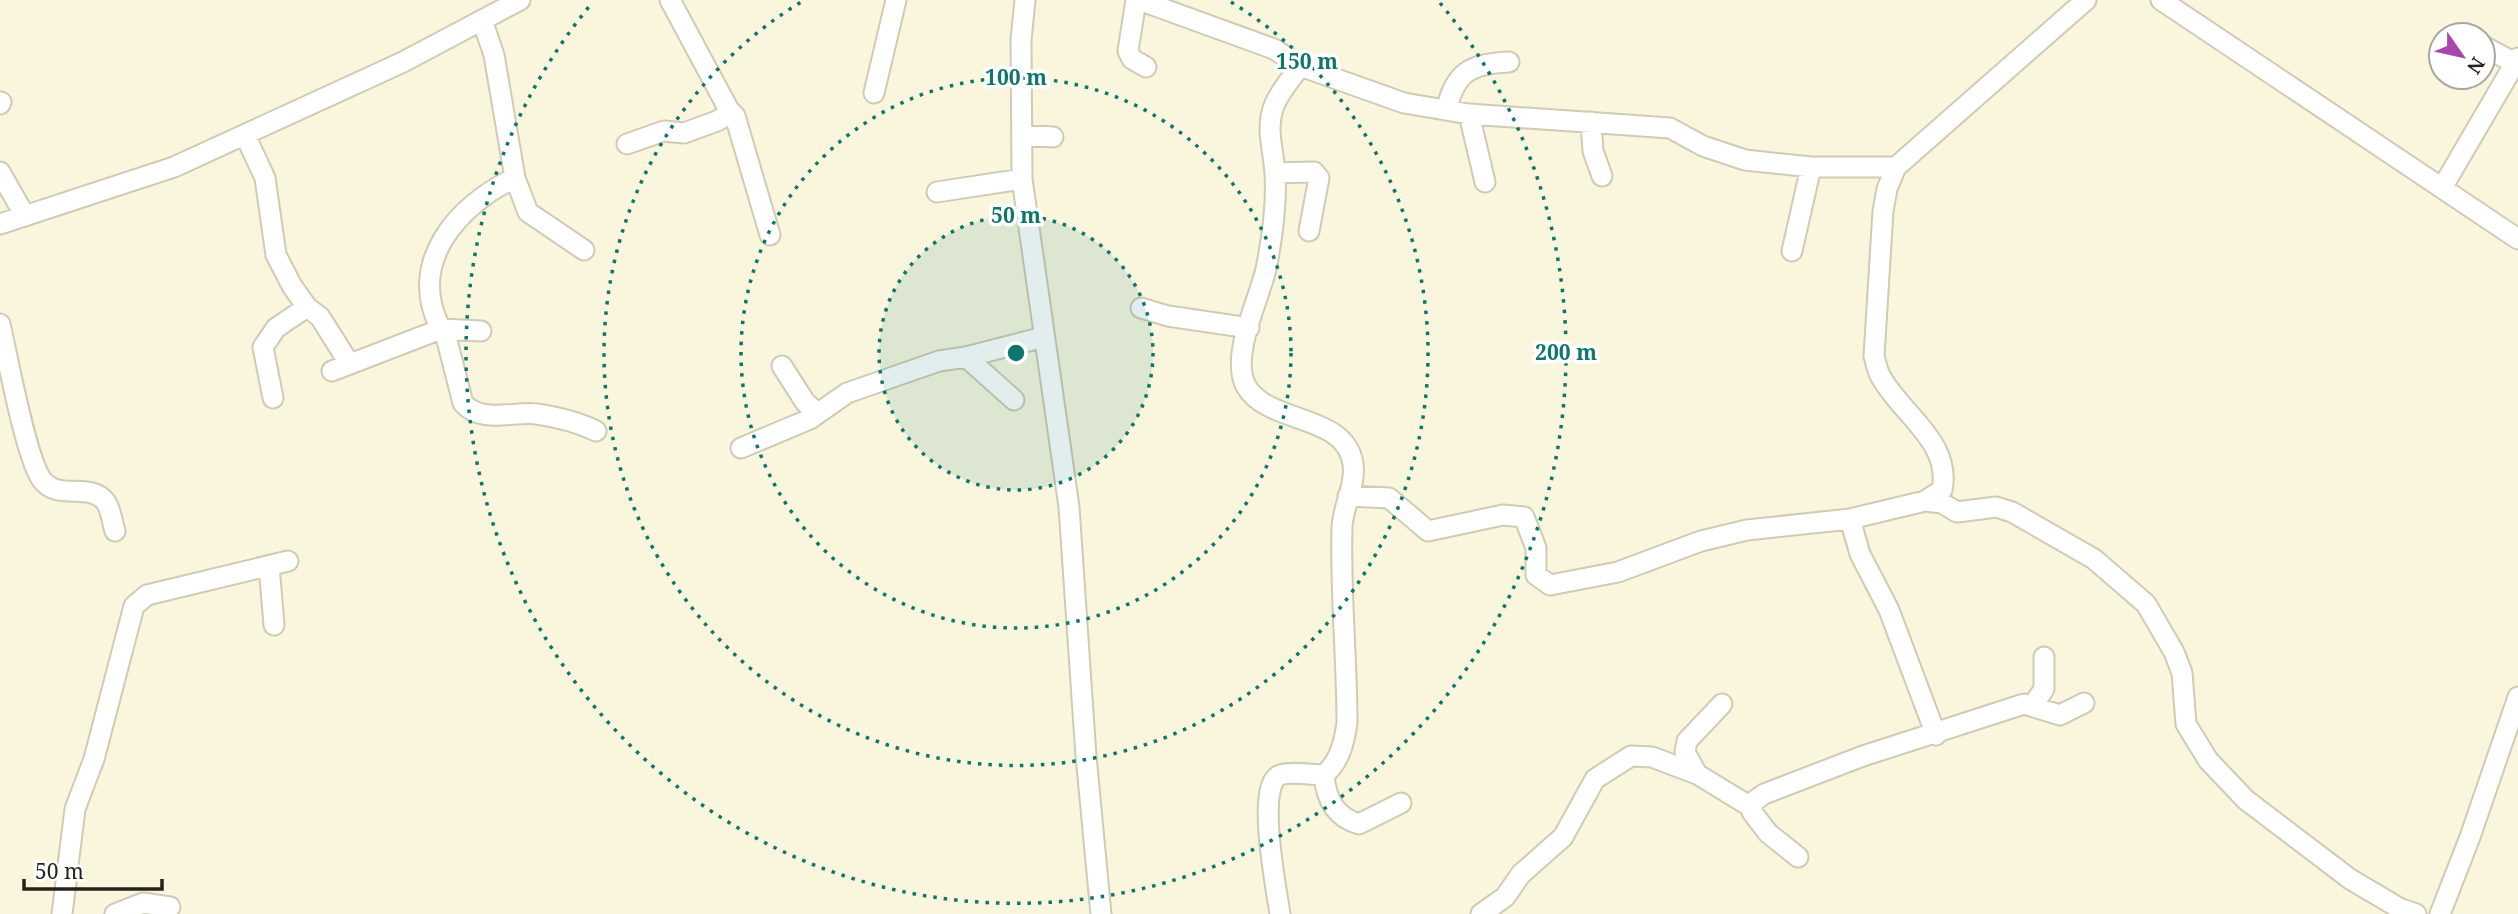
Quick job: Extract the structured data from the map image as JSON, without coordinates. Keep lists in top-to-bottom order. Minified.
{"scale_bar":"50 m","north":"bottom right","rings":["150 m","100 m","50 m","200 m"]}
